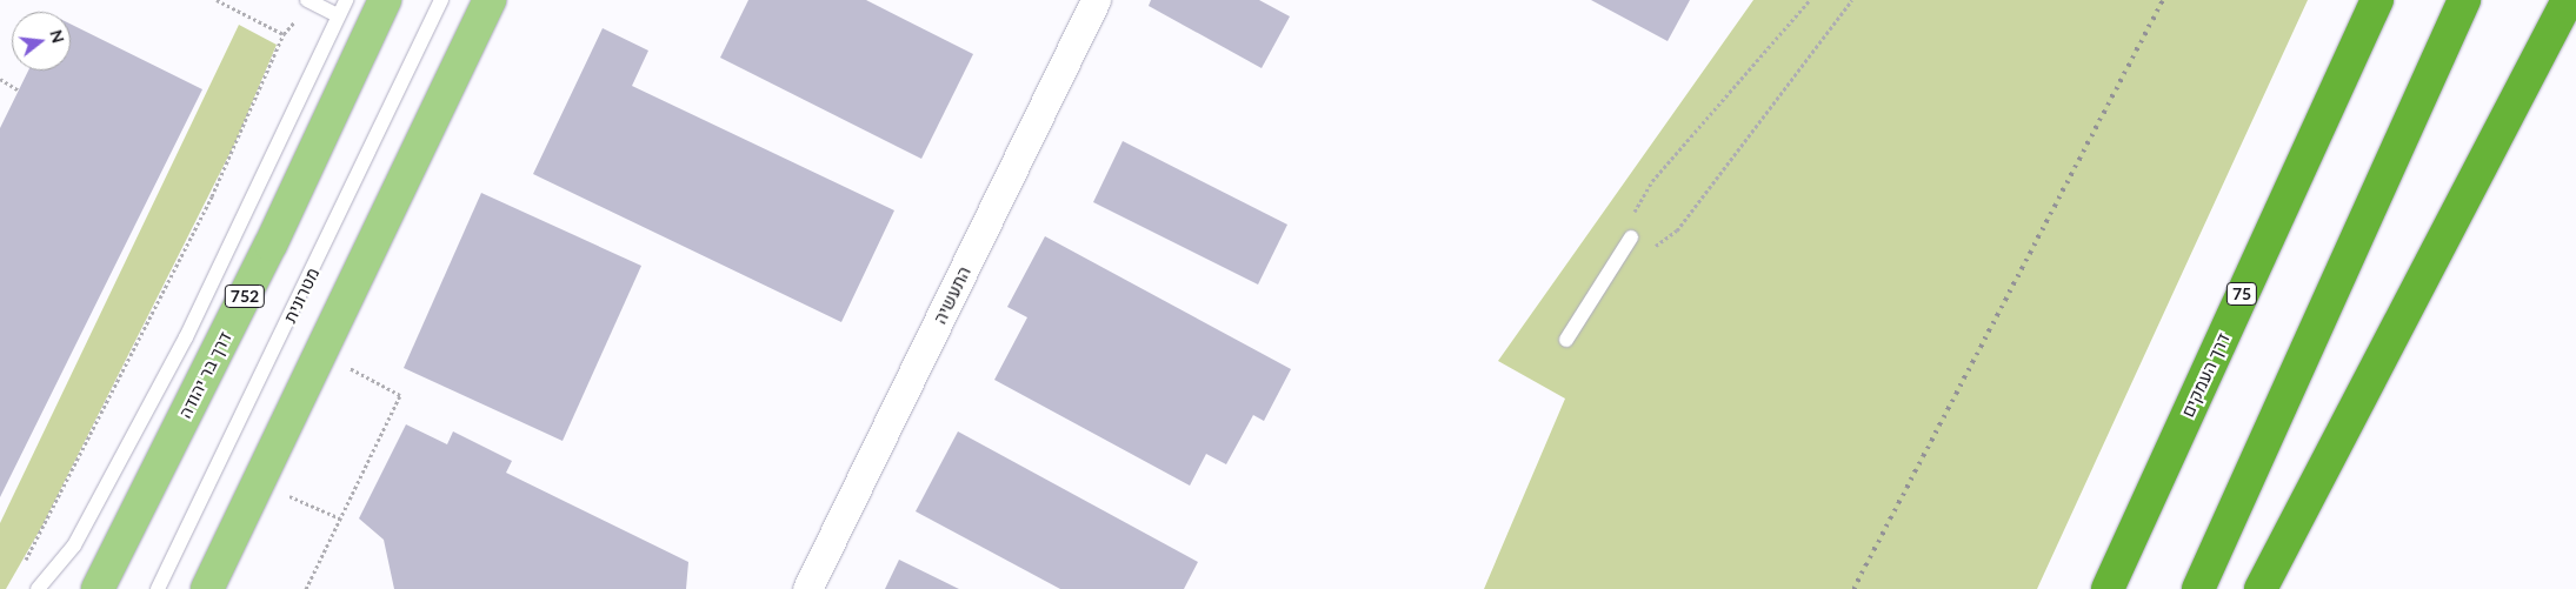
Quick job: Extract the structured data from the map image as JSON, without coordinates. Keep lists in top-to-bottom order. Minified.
{"streets":{"highway":["75","דרך העמקים"],"main road":["752","דרך בר יהודה"],"street":["התעשיה"],"lane":["מטרונית"]},"north":"right"}
